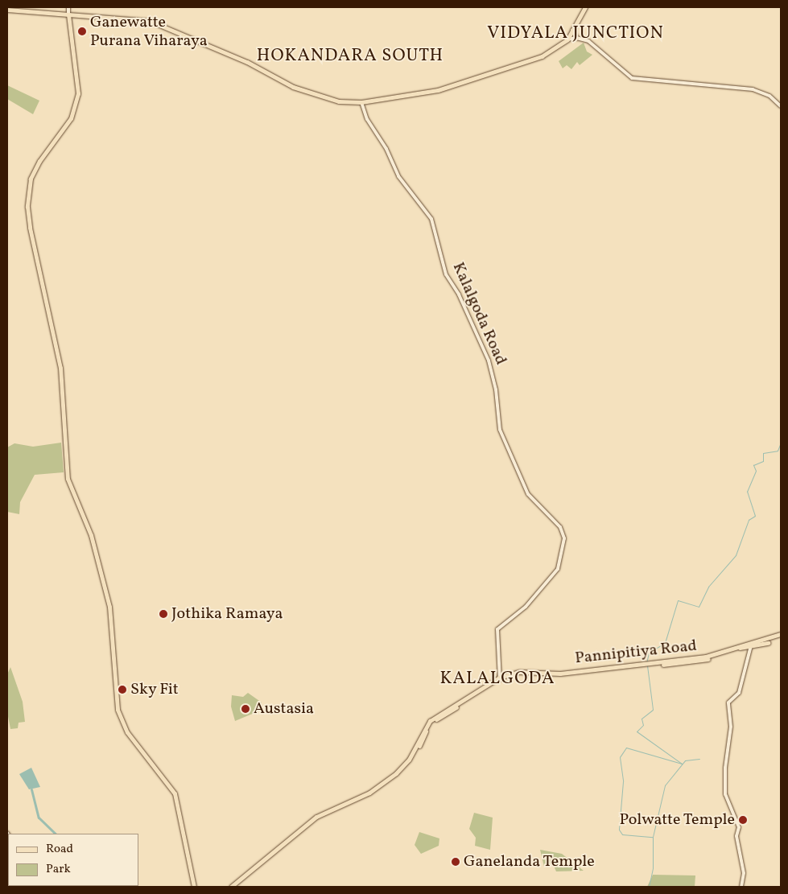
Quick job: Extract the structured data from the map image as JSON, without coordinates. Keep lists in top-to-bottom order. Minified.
{"streets":{"main road":["Pannipitiya Road"],"street":["Kalalgoda Road"]},"crossings":[["Kalalgoda Road","Pannipitiya Road"]],"districts":["VIDYALA JUNCTION","HOKANDARA SOUTH","KALALGODA"],"places":["Ganewatte Purana Viharaya","Jothika Ramaya","Sky Fit","Austasia","Polwatte Temple","Ganelanda Temple"],"legend":["Road","Park"]}
